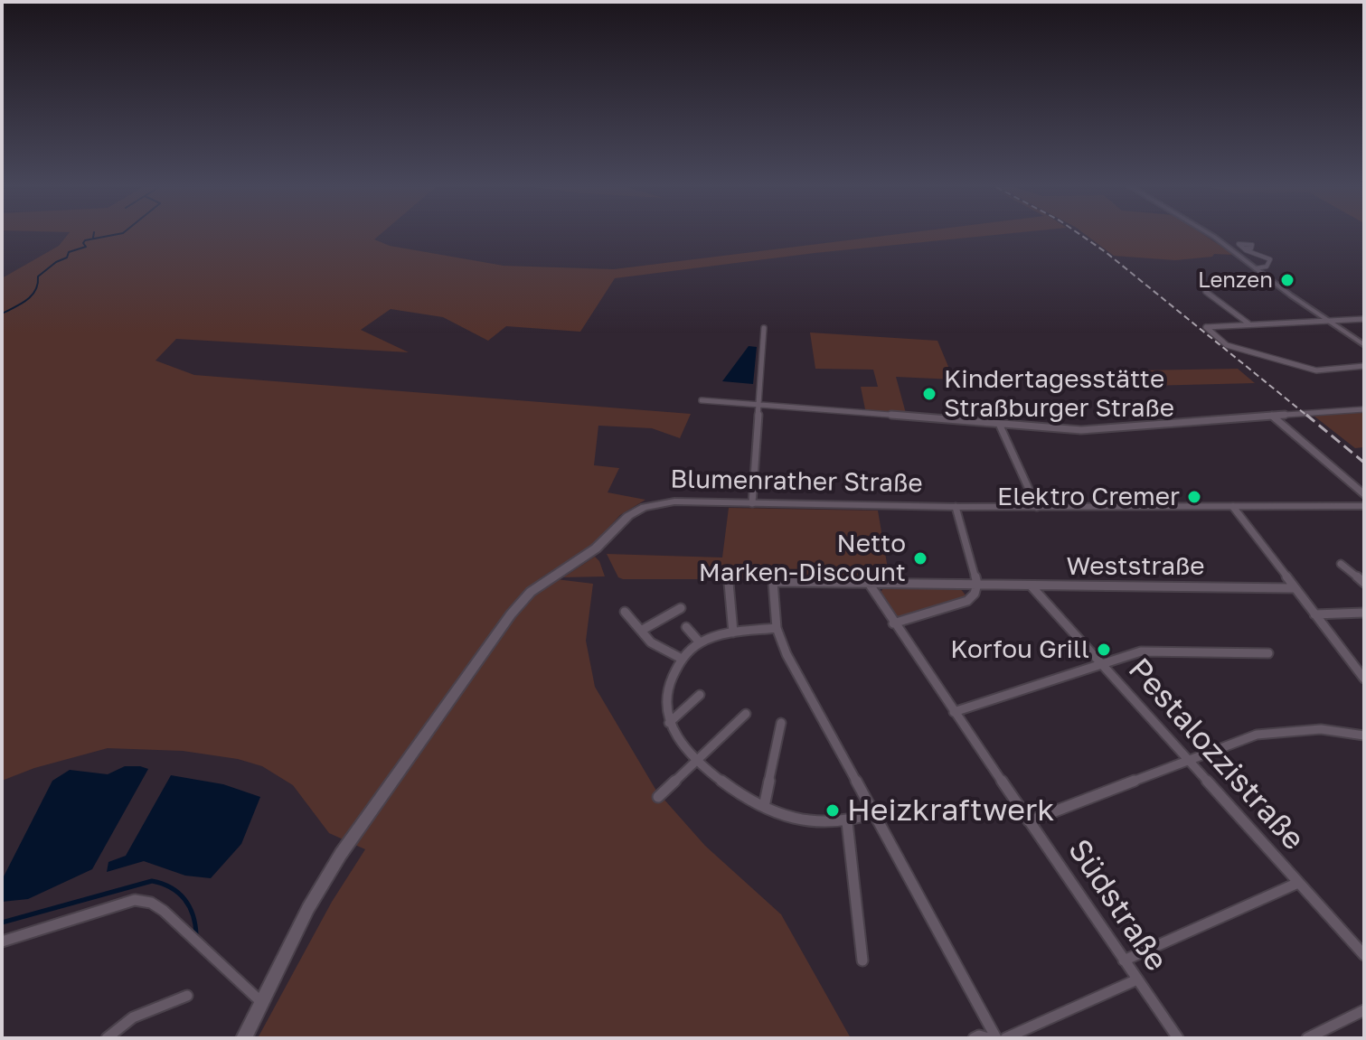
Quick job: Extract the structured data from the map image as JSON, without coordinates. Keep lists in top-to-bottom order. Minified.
{"streets":{"street":["Blumenrather Straße","Weststraße","Pestalozzistraße","Südstraße"]},"crossings":[["Weststraße","Pestalozzistraße"],["Weststraße","Südstraße"]],"places":["Lenzen","Kindertagesstätte Straßburger Straße","Elektro Cremer","Netto Marken-Discount","Korfou Grill","Heizkraftwerk"]}
